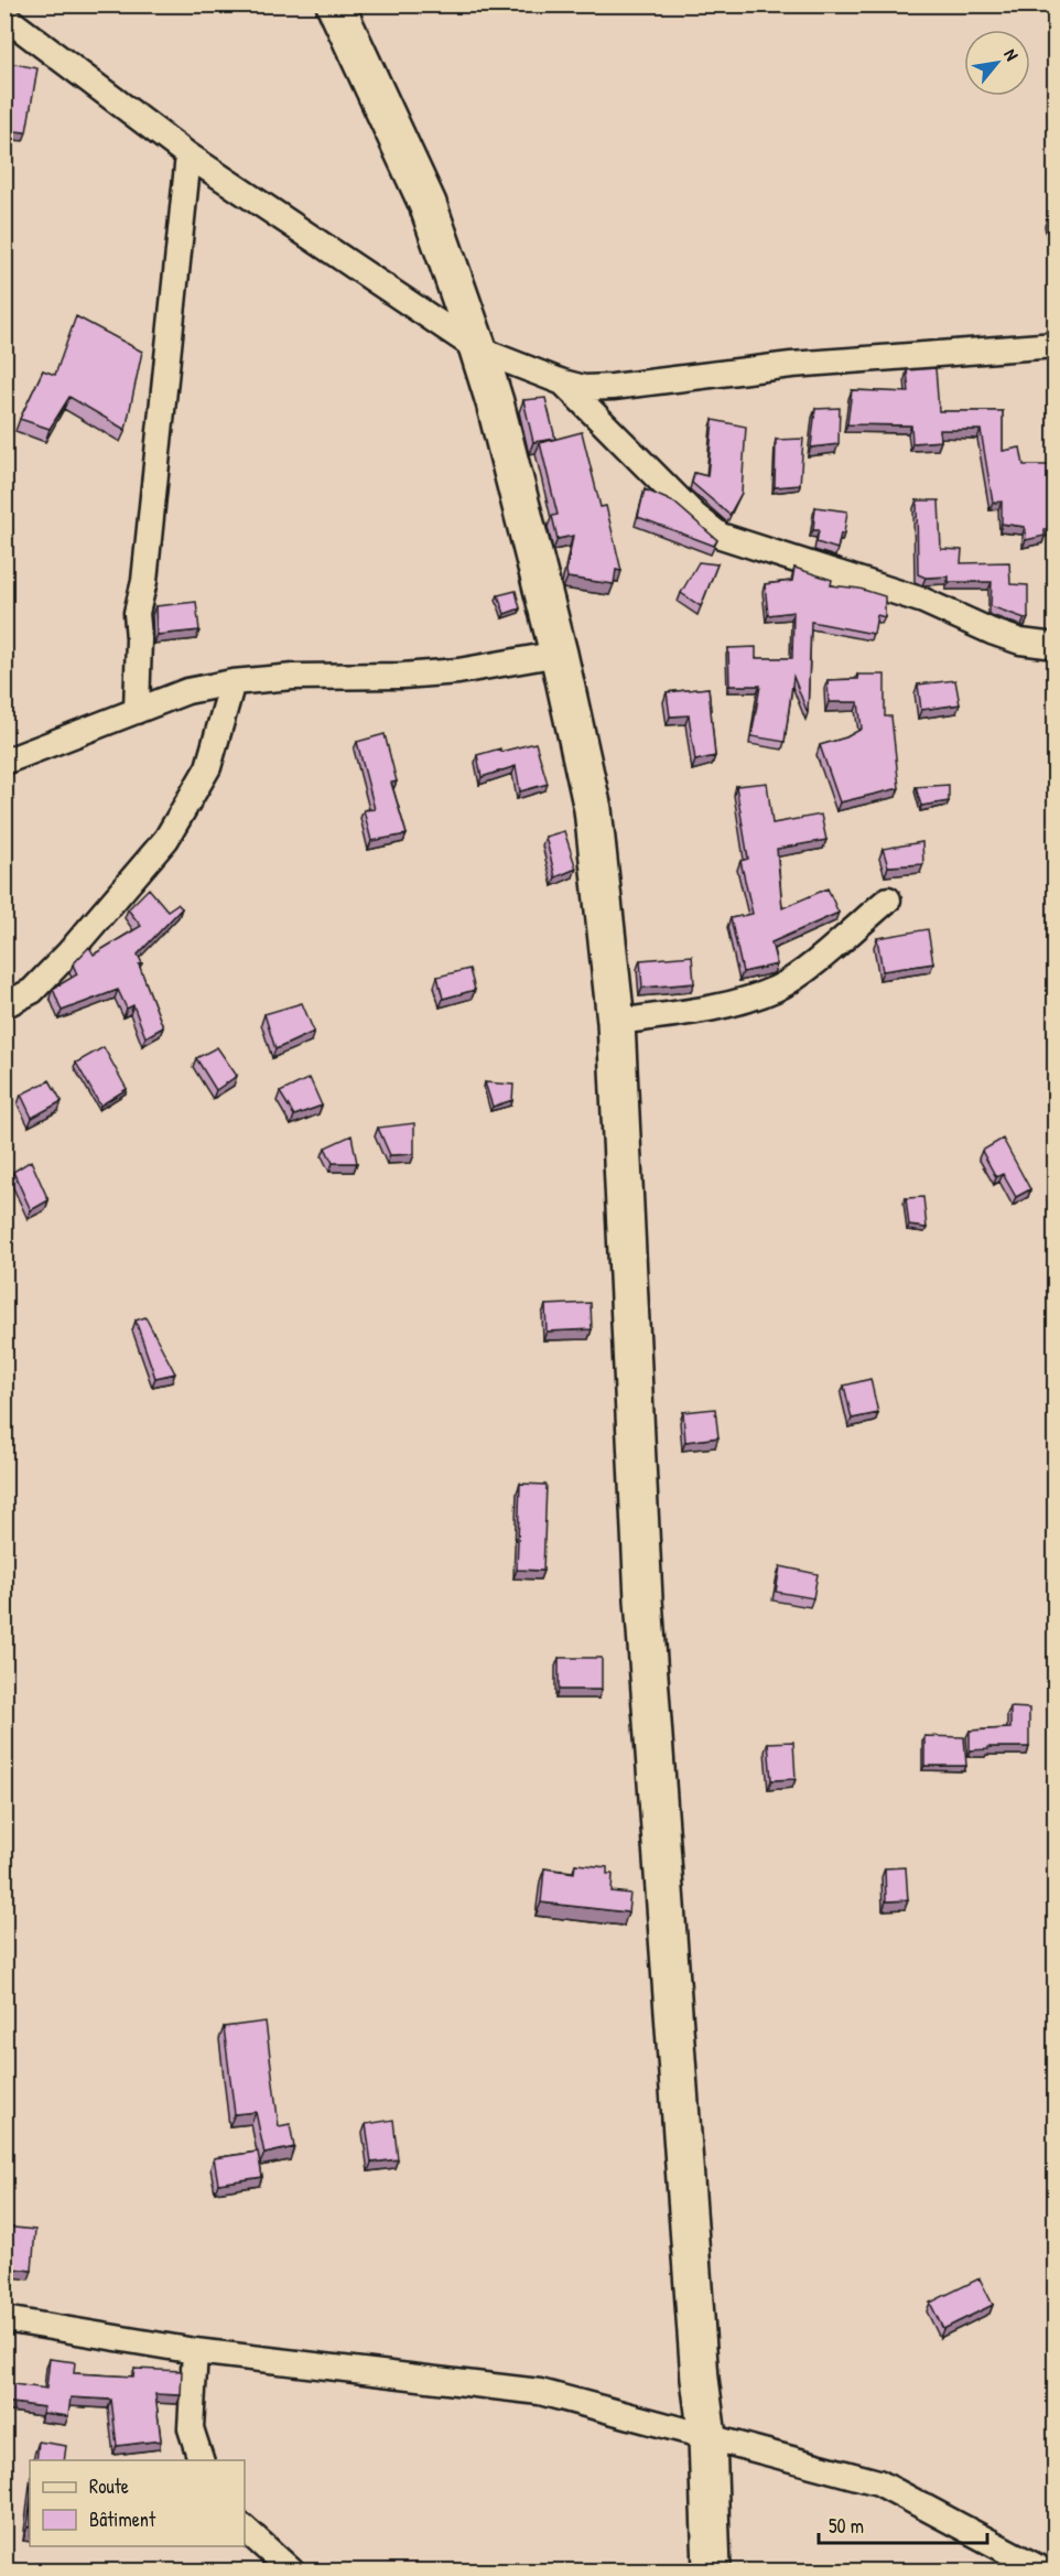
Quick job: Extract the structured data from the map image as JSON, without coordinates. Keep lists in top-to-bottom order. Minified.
{"legend":["Route","Bâtiment"],"scale_bar":"50 m","north":"top right"}
